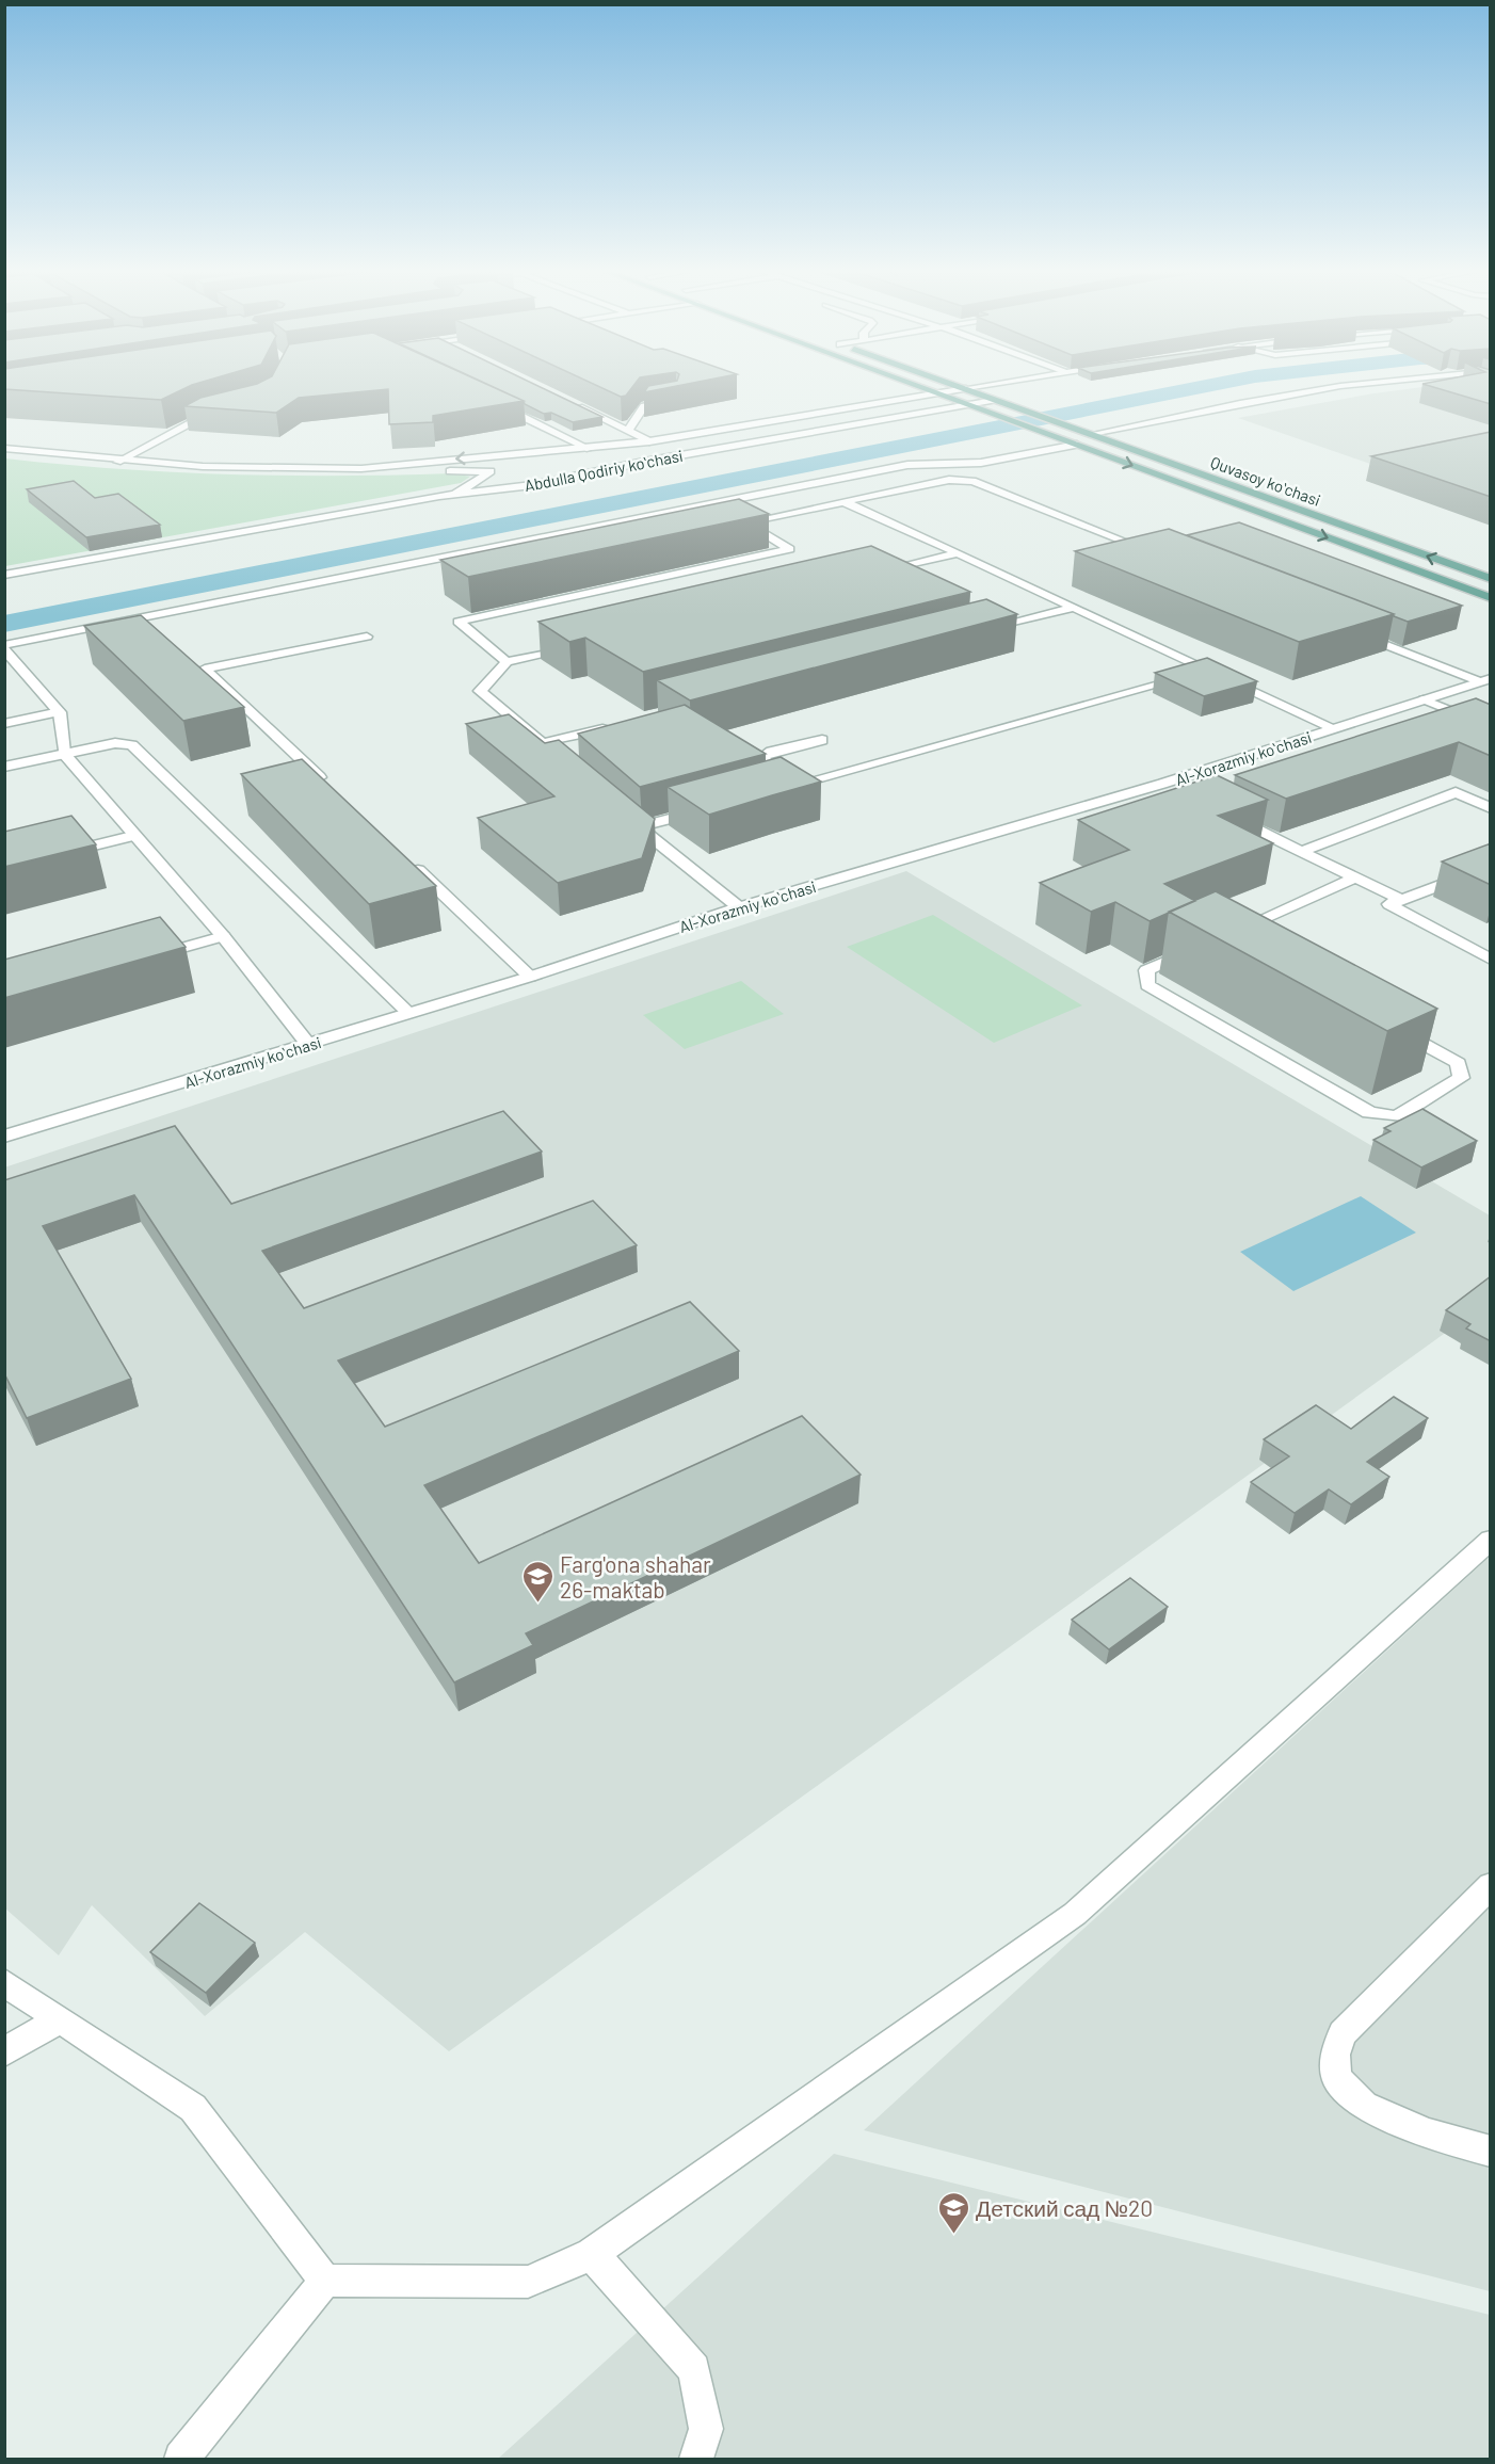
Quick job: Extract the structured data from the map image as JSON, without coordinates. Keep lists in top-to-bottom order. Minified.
{"streets":{"main road":["Quvasoy koʻchasi"],"street":["Abdulla Qodiriy koʻchasi","Al-Xorazmiy koʻchasi"]},"crossings":[["Abdulla Qodiriy koʻchasi","Quvasoy koʻchasi"]],"places":{"school or university":["Farg'ona shahar 26-maktab","Детский сад №20"]}}
